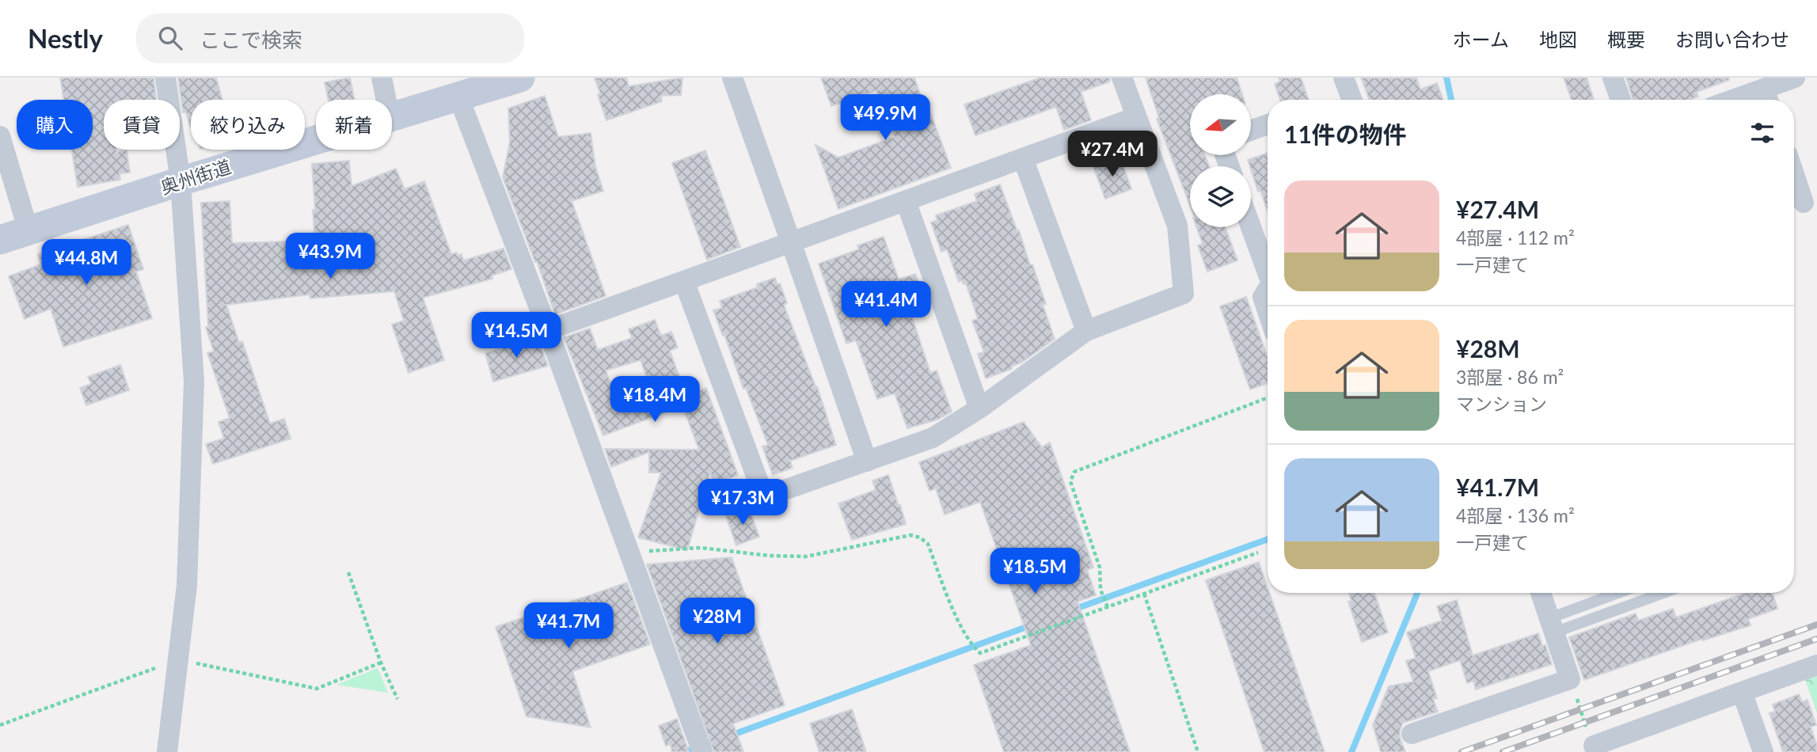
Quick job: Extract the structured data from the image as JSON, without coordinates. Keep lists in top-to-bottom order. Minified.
{"streets":{"main road":["奥州街道"]},"north":"left","page":{"header":"Nestly","search":"ここで検索","nav":["ホーム","地図","概要","お問い合わせ"],"price":["¥49.9M","¥27.4M","¥43.9M","¥44.8M","¥41.4M","¥14.5M","¥18.4M","¥17.3M","¥18.5M","¥28M","¥41.7M"],"chip":["購入","賃貸","絞り込み","新着"],"heading":"11件の物件","list":[{"name":"¥27.4M","note":"4部屋 · 112 m² · 一戸建て"},{"name":"¥28M","note":"3部屋 · 86 m² · マンション"},{"name":"¥41.7M","note":"4部屋 · 136 m² · 一戸建て"}]}}
